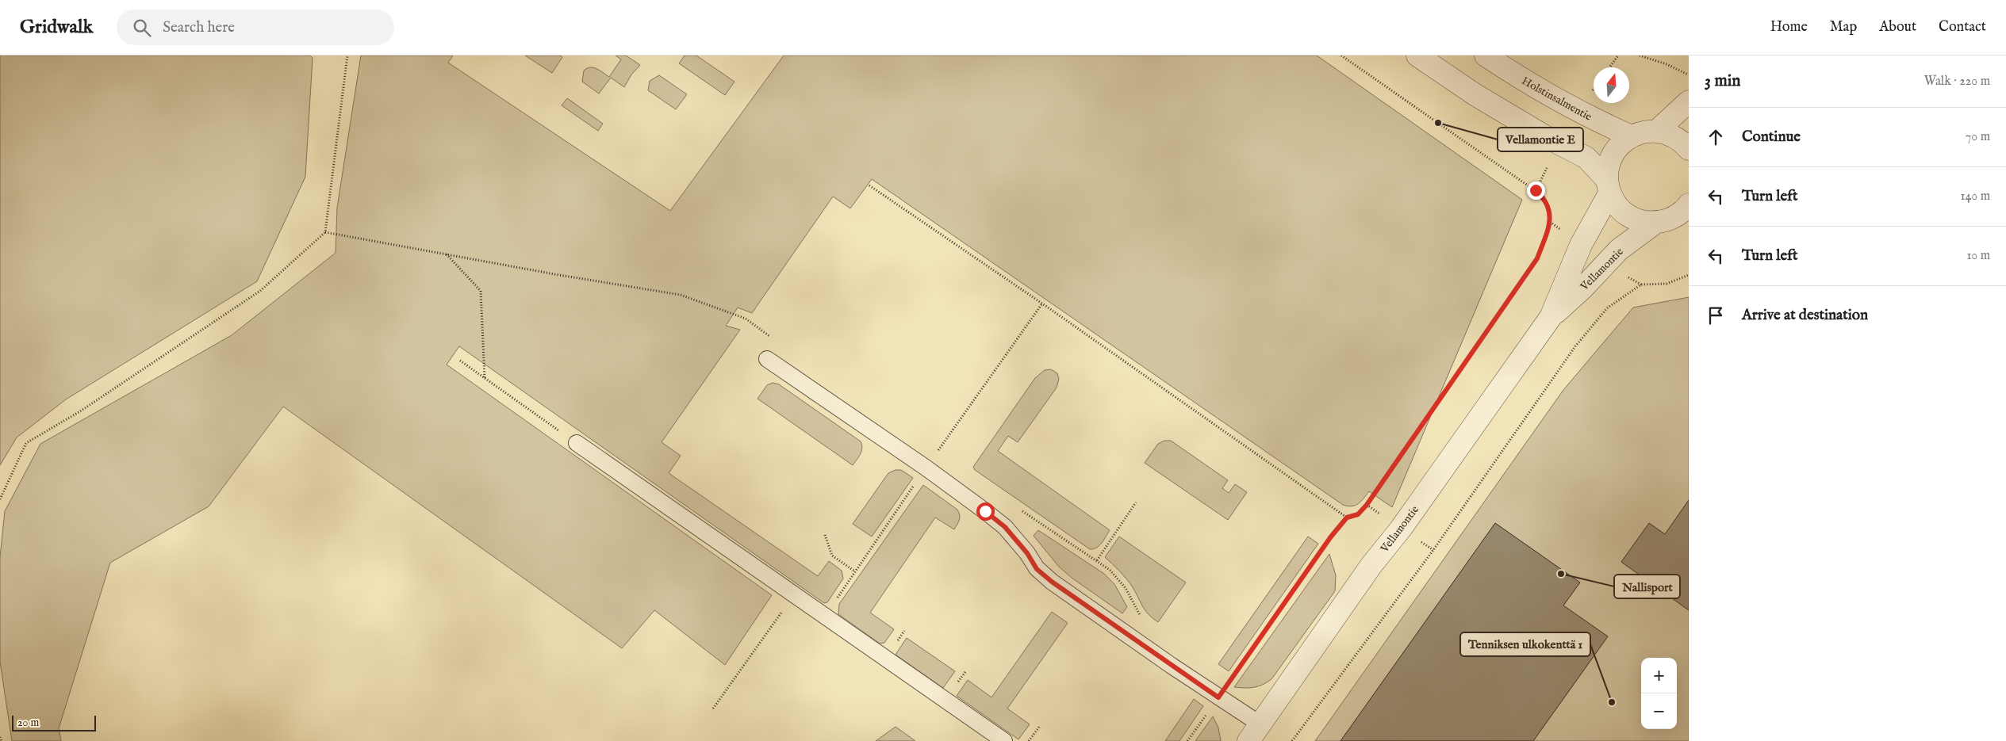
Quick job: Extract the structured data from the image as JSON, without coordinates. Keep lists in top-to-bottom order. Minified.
{"streets":{"street":["Holstinsalmentie","Vellamontie"]},"crossings":[["Holstinsalmentie","Vellamontie"]],"places":["Vellamontie E","Nallisport","Tenniksen ulkokenttä 1"],"scale_bar":"20 m","north":"top","page":{"header":"Gridwalk","search":"Search here","nav":["Home","Map","About","Contact"],"heading":["3 min","Walk · 220 m"],"list":[["Continue","70 m"],["Turn left","140 m"],["Turn left","10 m"],"Arrive at destination"],"map_buttons":["+","−"],"scale":"20 m"}}
